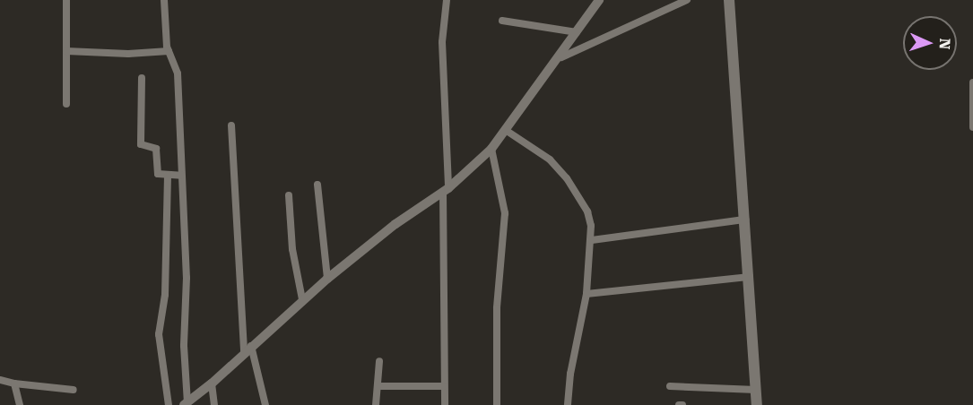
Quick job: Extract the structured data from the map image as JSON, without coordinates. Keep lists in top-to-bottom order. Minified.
{"north":"right"}
